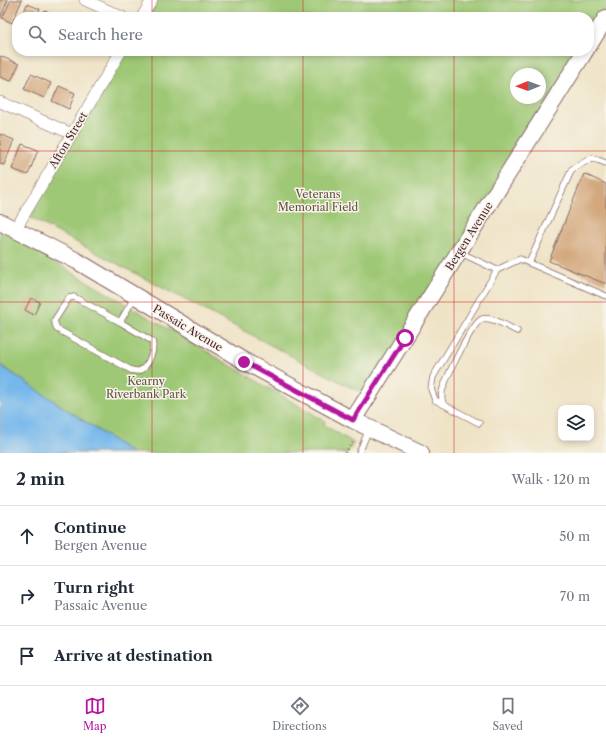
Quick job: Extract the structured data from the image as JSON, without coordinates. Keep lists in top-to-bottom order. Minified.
{"streets":{"main road":["Bergen Avenue","Passaic Avenue"],"street":["Afton Street"]},"crossings":[["Afton Street","Passaic Avenue"],["Bergen Avenue","Passaic Avenue"]],"parks":["Veterans Memorial Field","Kearny Riverbank Park"],"north":"left","page":{"search":"Search here","heading":["2 min","Walk · 120 m"],"list":[["Continue","Bergen Avenue","50 m"],["Turn right","Passaic Avenue","70 m"],"Arrive at destination"],"nav":["Map","Directions","Saved"]}}
